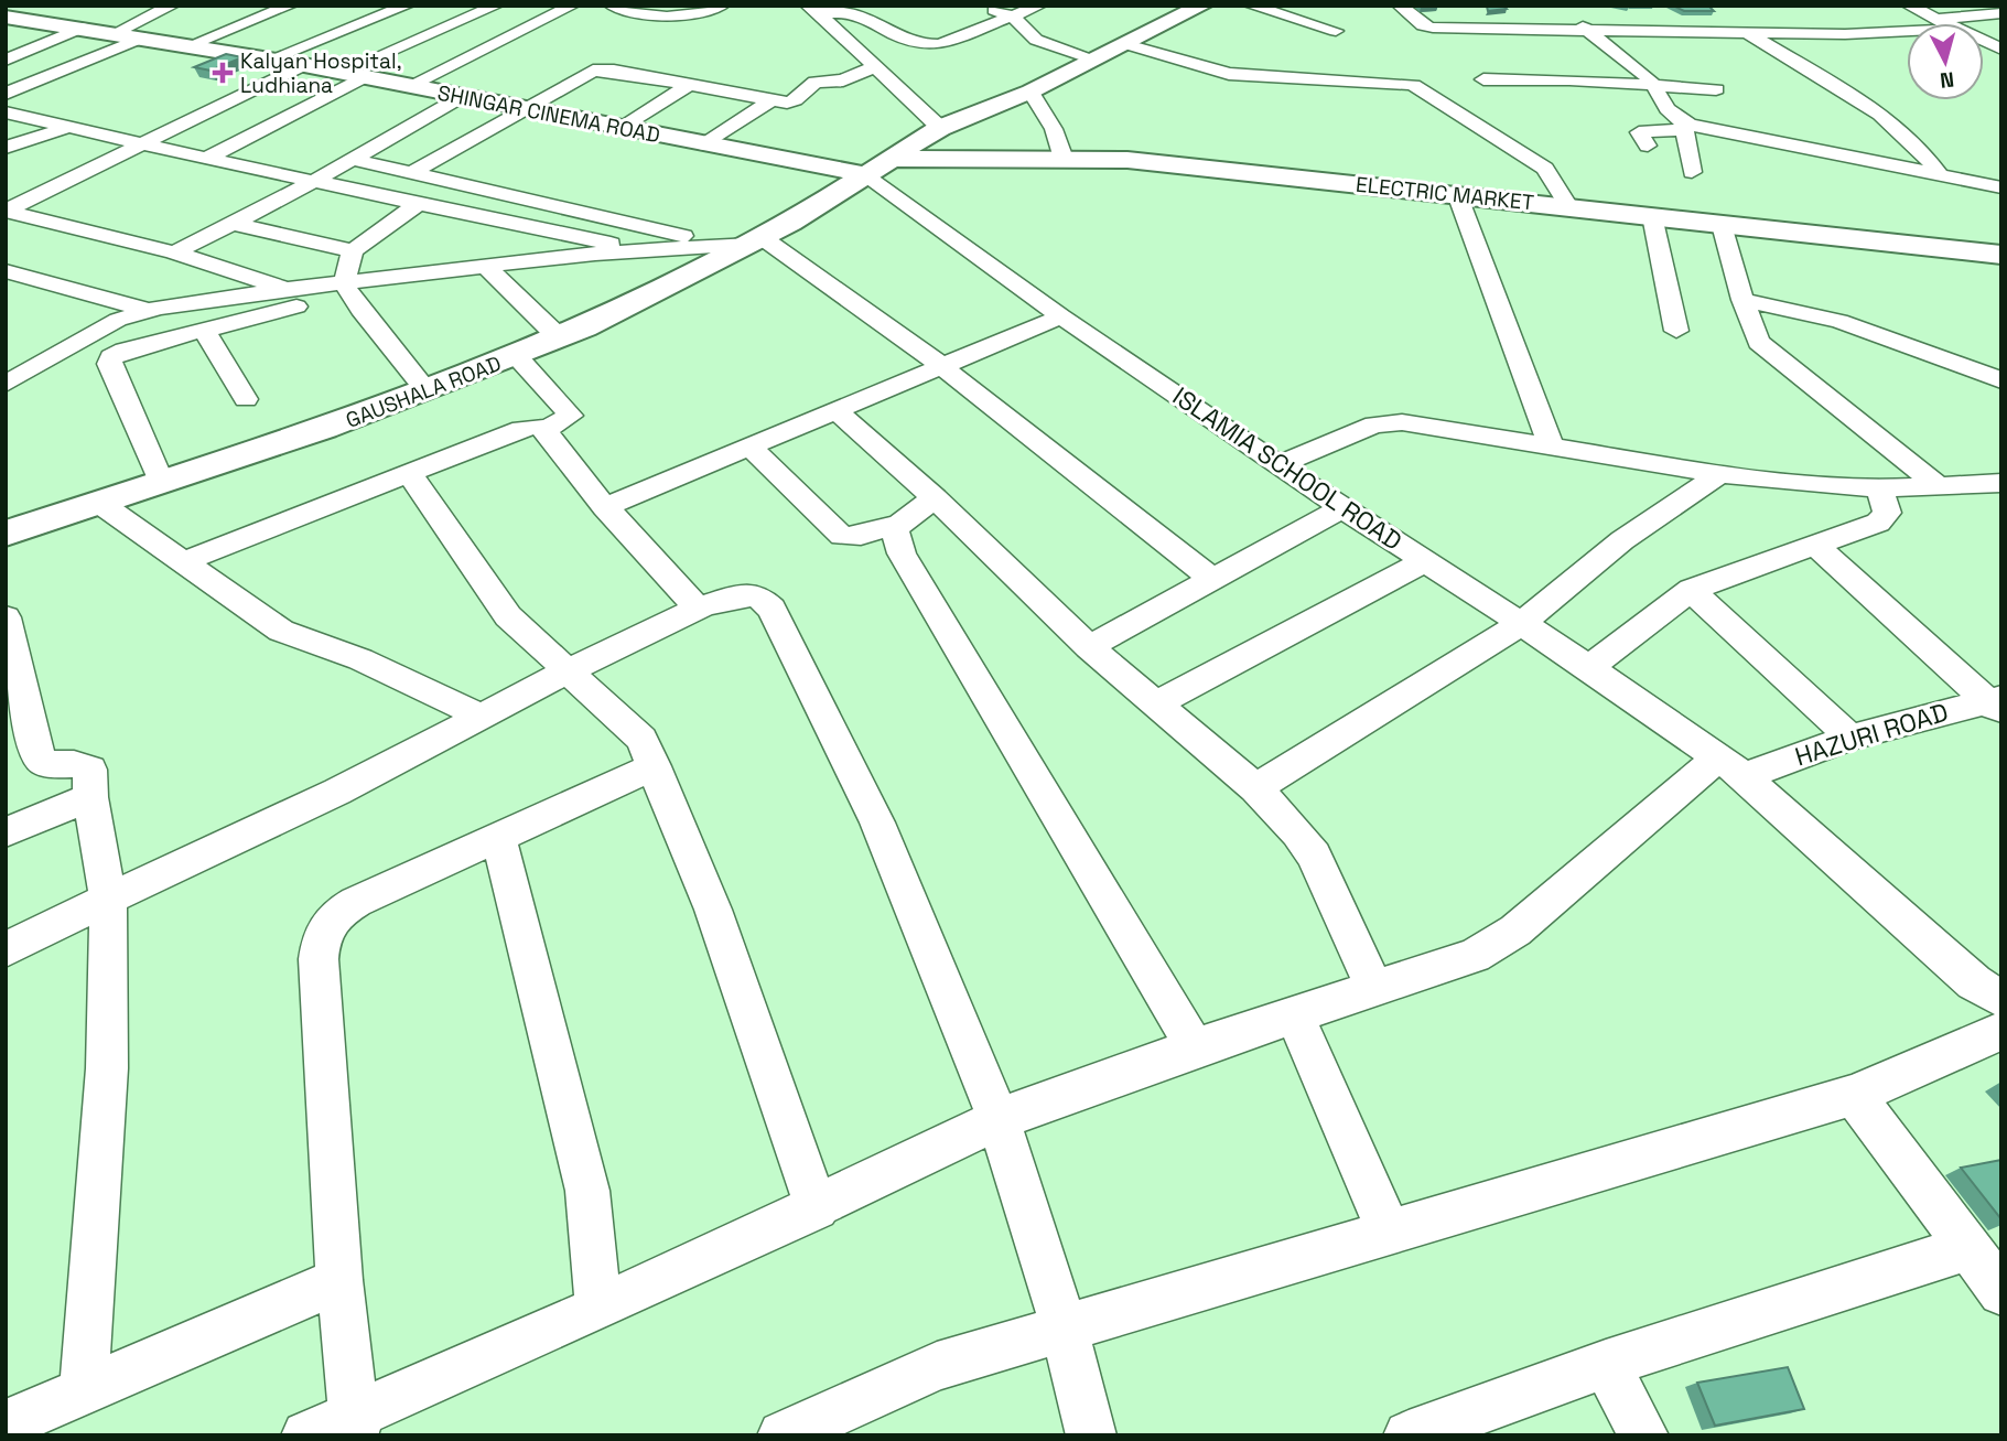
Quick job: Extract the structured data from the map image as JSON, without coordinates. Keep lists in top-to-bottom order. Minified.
{"streets":{"street":["SHINGAR CINEMA ROAD","ELECTRIC MARKET","GAUSHALA ROAD","ISLAMIA SCHOOL ROAD","HAZURI ROAD"]},"crossings":[["SHINGAR CINEMA ROAD","GAUSHALA ROAD"],["SHINGAR CINEMA ROAD","ISLAMIA SCHOOL ROAD"],["ELECTRIC MARKET","GAUSHALA ROAD"],["GAUSHALA ROAD","ISLAMIA SCHOOL ROAD"],["ISLAMIA SCHOOL ROAD","HAZURI ROAD"]],"places":{"health":["Kalyan Hospital, Ludhiana"]},"north":"bottom"}
